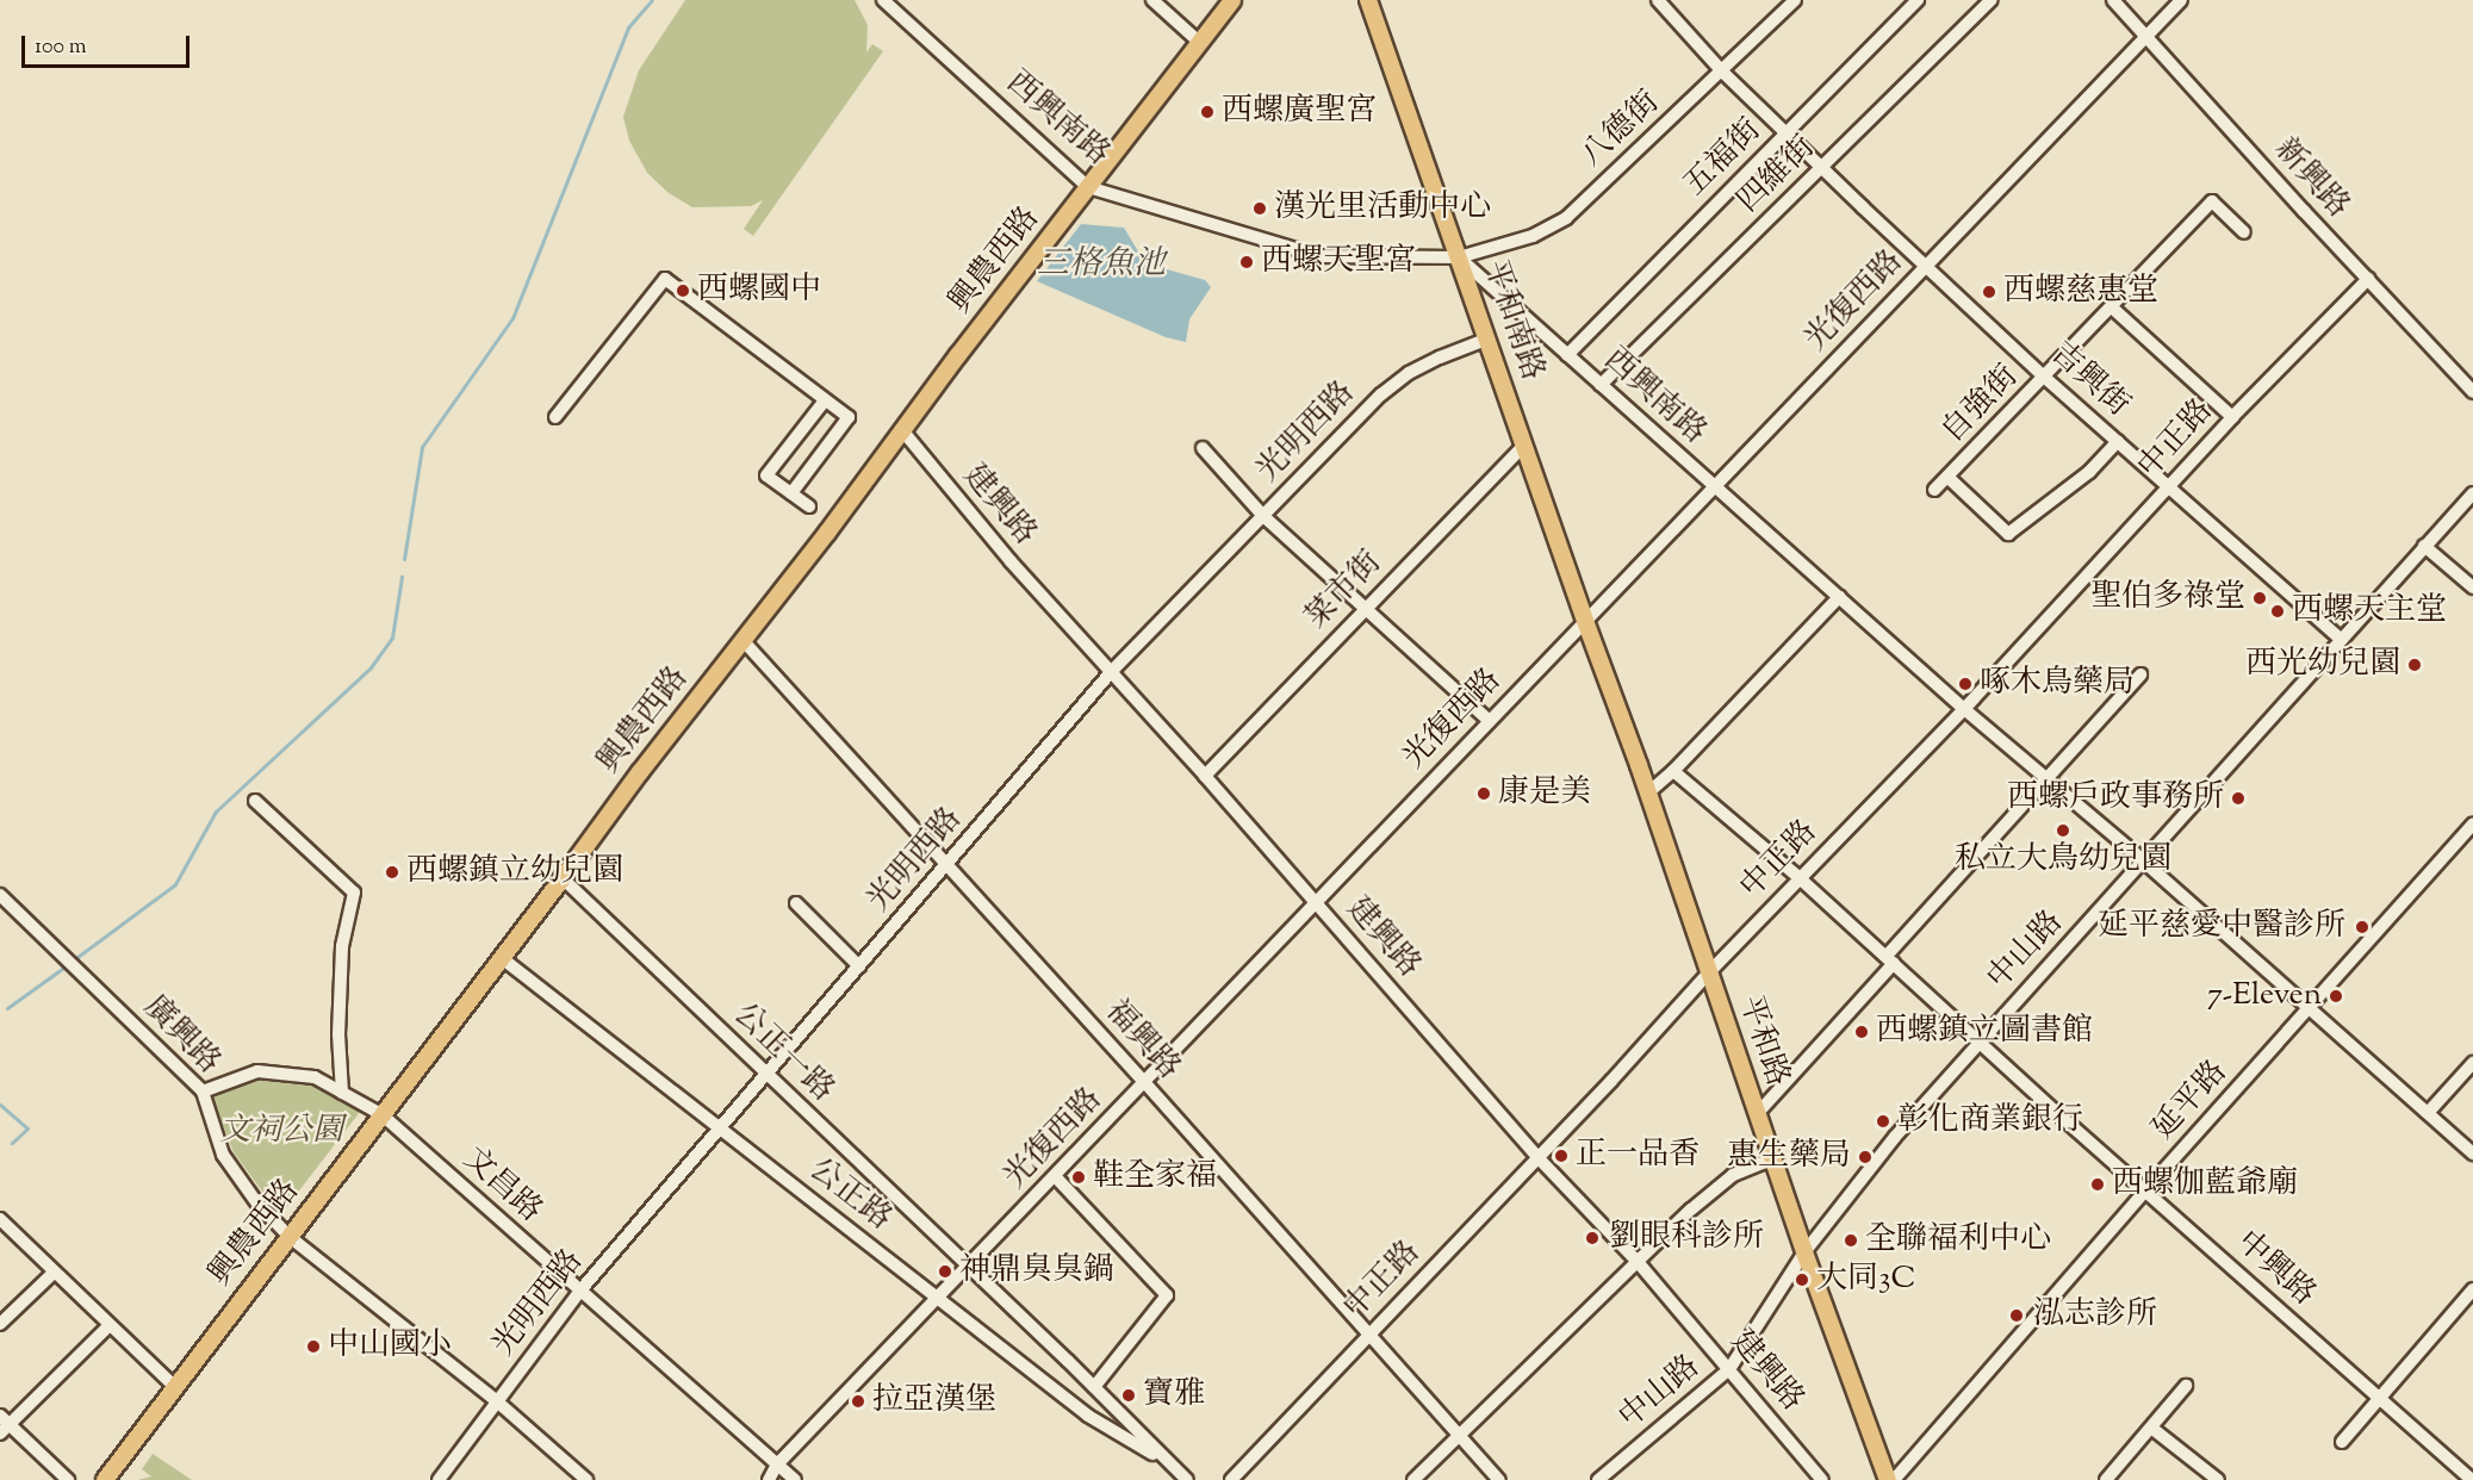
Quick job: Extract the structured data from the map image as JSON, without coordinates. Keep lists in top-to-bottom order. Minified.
{"streets":{"main road":["興農西路","平和南路","平和路"],"street":["西興南路","八德街","五福街","四維街","新興路","光復西路","吉興街","自強街","光明西路","中正路","建興路","菜市街","中山路","廣興路","福興路","公正一路","延平路","文昌路","公正路","中興路"]},"crossings":[["西興南路","八德街"],["西興南路","五福街"],["西興南路","四維街"],["西興南路","興農西路"],["西興南路","光復西路"],["西興南路","平和南路"],["西興南路","中正路"],["西興南路","中山路"],["西興南路","延平路"],["八德街","平和南路"],["八德街","吉興街"],["五福街","吉興街"],["四維街","吉興街"],["新興路","光復西路"],["新興路","中正路"],["興農西路","建興路"],["興農西路","廣興路"],["興農西路","福興路"],["興農西路","公正一路"],["興農西路","文昌路"],["興農西路","公正路"],["光復西路","平和南路"],["光復西路","吉興街"],["光復西路","建興路"],["光復西路","福興路"],["光復西路","平和路"],["光復西路","公正一路"],["光復西路","文昌路"],["光復西路","公正路"],["平和南路","光明西路"],["平和南路","菜市街"],["平和南路","平和路"],["吉興街","自強街"],["吉興街","中正路"],["吉興街","中山路"],["光明西路","建興路"],["光明西路","廣興路"],["光明西路","福興路"],["光明西路","公正一路"],["光明西路","文昌路"],["光明西路","公正路"],["中正路","建興路"],["中正路","福興路"],["中正路","平和路"],["中正路","中興路"],["建興路","菜市街"],["建興路","中山路"],["中山路","平和路"],["中山路","中興路"],["廣興路","文昌路"],["平和路","延平路"],["公正一路","公正路"],["延平路","中興路"]],"water":["三格魚池"],"parks":["文祠公園"],"places":["西螺廣聖宮","漢光里活動中心","西螺天聖宮","西螺國中","西螺慈惠堂","聖伯多祿堂","西螺天主堂","西光幼兒園","啄木鳥藥局","康是美","西螺戶政事務所","私立大鳥幼兒園","西螺鎮立幼兒園","延平慈愛中醫診所","7-Eleven","西螺鎮立圖書館","彰化商業銀行","正一品香","惠生藥局","鞋全家福","西螺伽藍爺廟","劉眼科診所","全聯福利中心","神鼎臭臭鍋","大同3C","泓志診所","中山國小","寶雅","拉亞漢堡"],"scale_bar":"100 m"}
